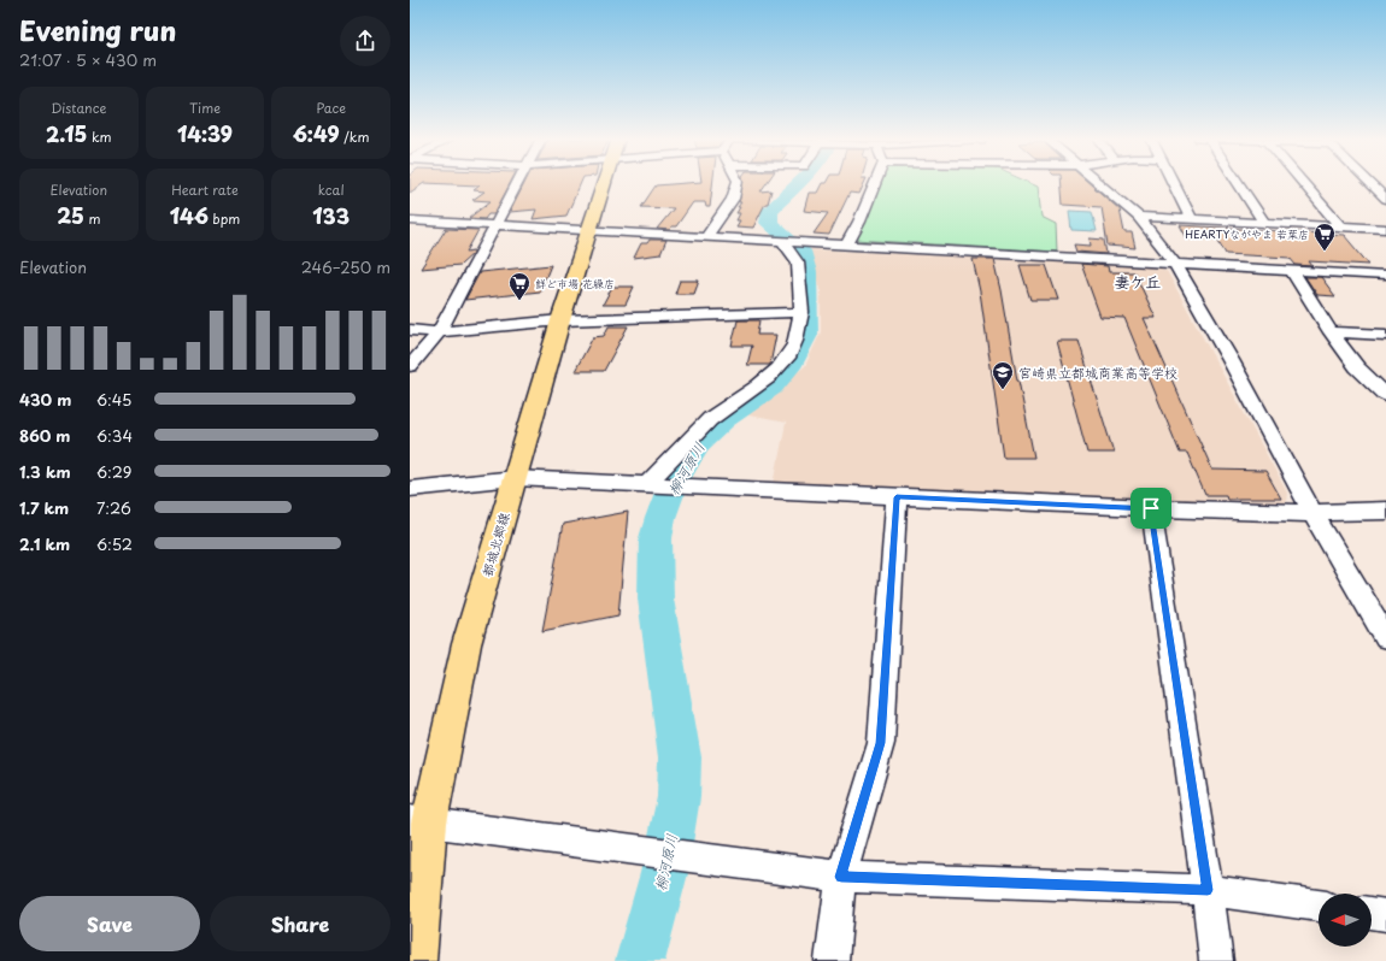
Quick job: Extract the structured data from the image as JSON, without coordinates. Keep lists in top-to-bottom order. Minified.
{"streets":{"main road":["都城北郷線"]},"districts":["妻ケ丘"],"water":["柳河原川"],"places":{"supermarket":["HEARTYながやま 若葉店","鮮ど市場 花繰店"],"school or university":["宮崎県立都城商業高等学校"]},"north":"left","page":{"heading":["Evening run","21:07 · 5 × 430 m"],"stats":[["Distance","2.15 km"],["Time","14:39"],["Pace","6:49 /km"],["Elevation","25 m"],["Heart rate","146 bpm"],["kcal","133"]],"chart":["Elevation","246–250 m"],"list":[{"name":"430 m","note":"6:45"},{"name":"860 m","note":"6:34"},{"name":"1.3 km","note":"6:29"},{"name":"1.7 km","note":"7:26"},{"name":"2.1 km","note":"6:52"}],"buttons":["Save","Share"]}}
